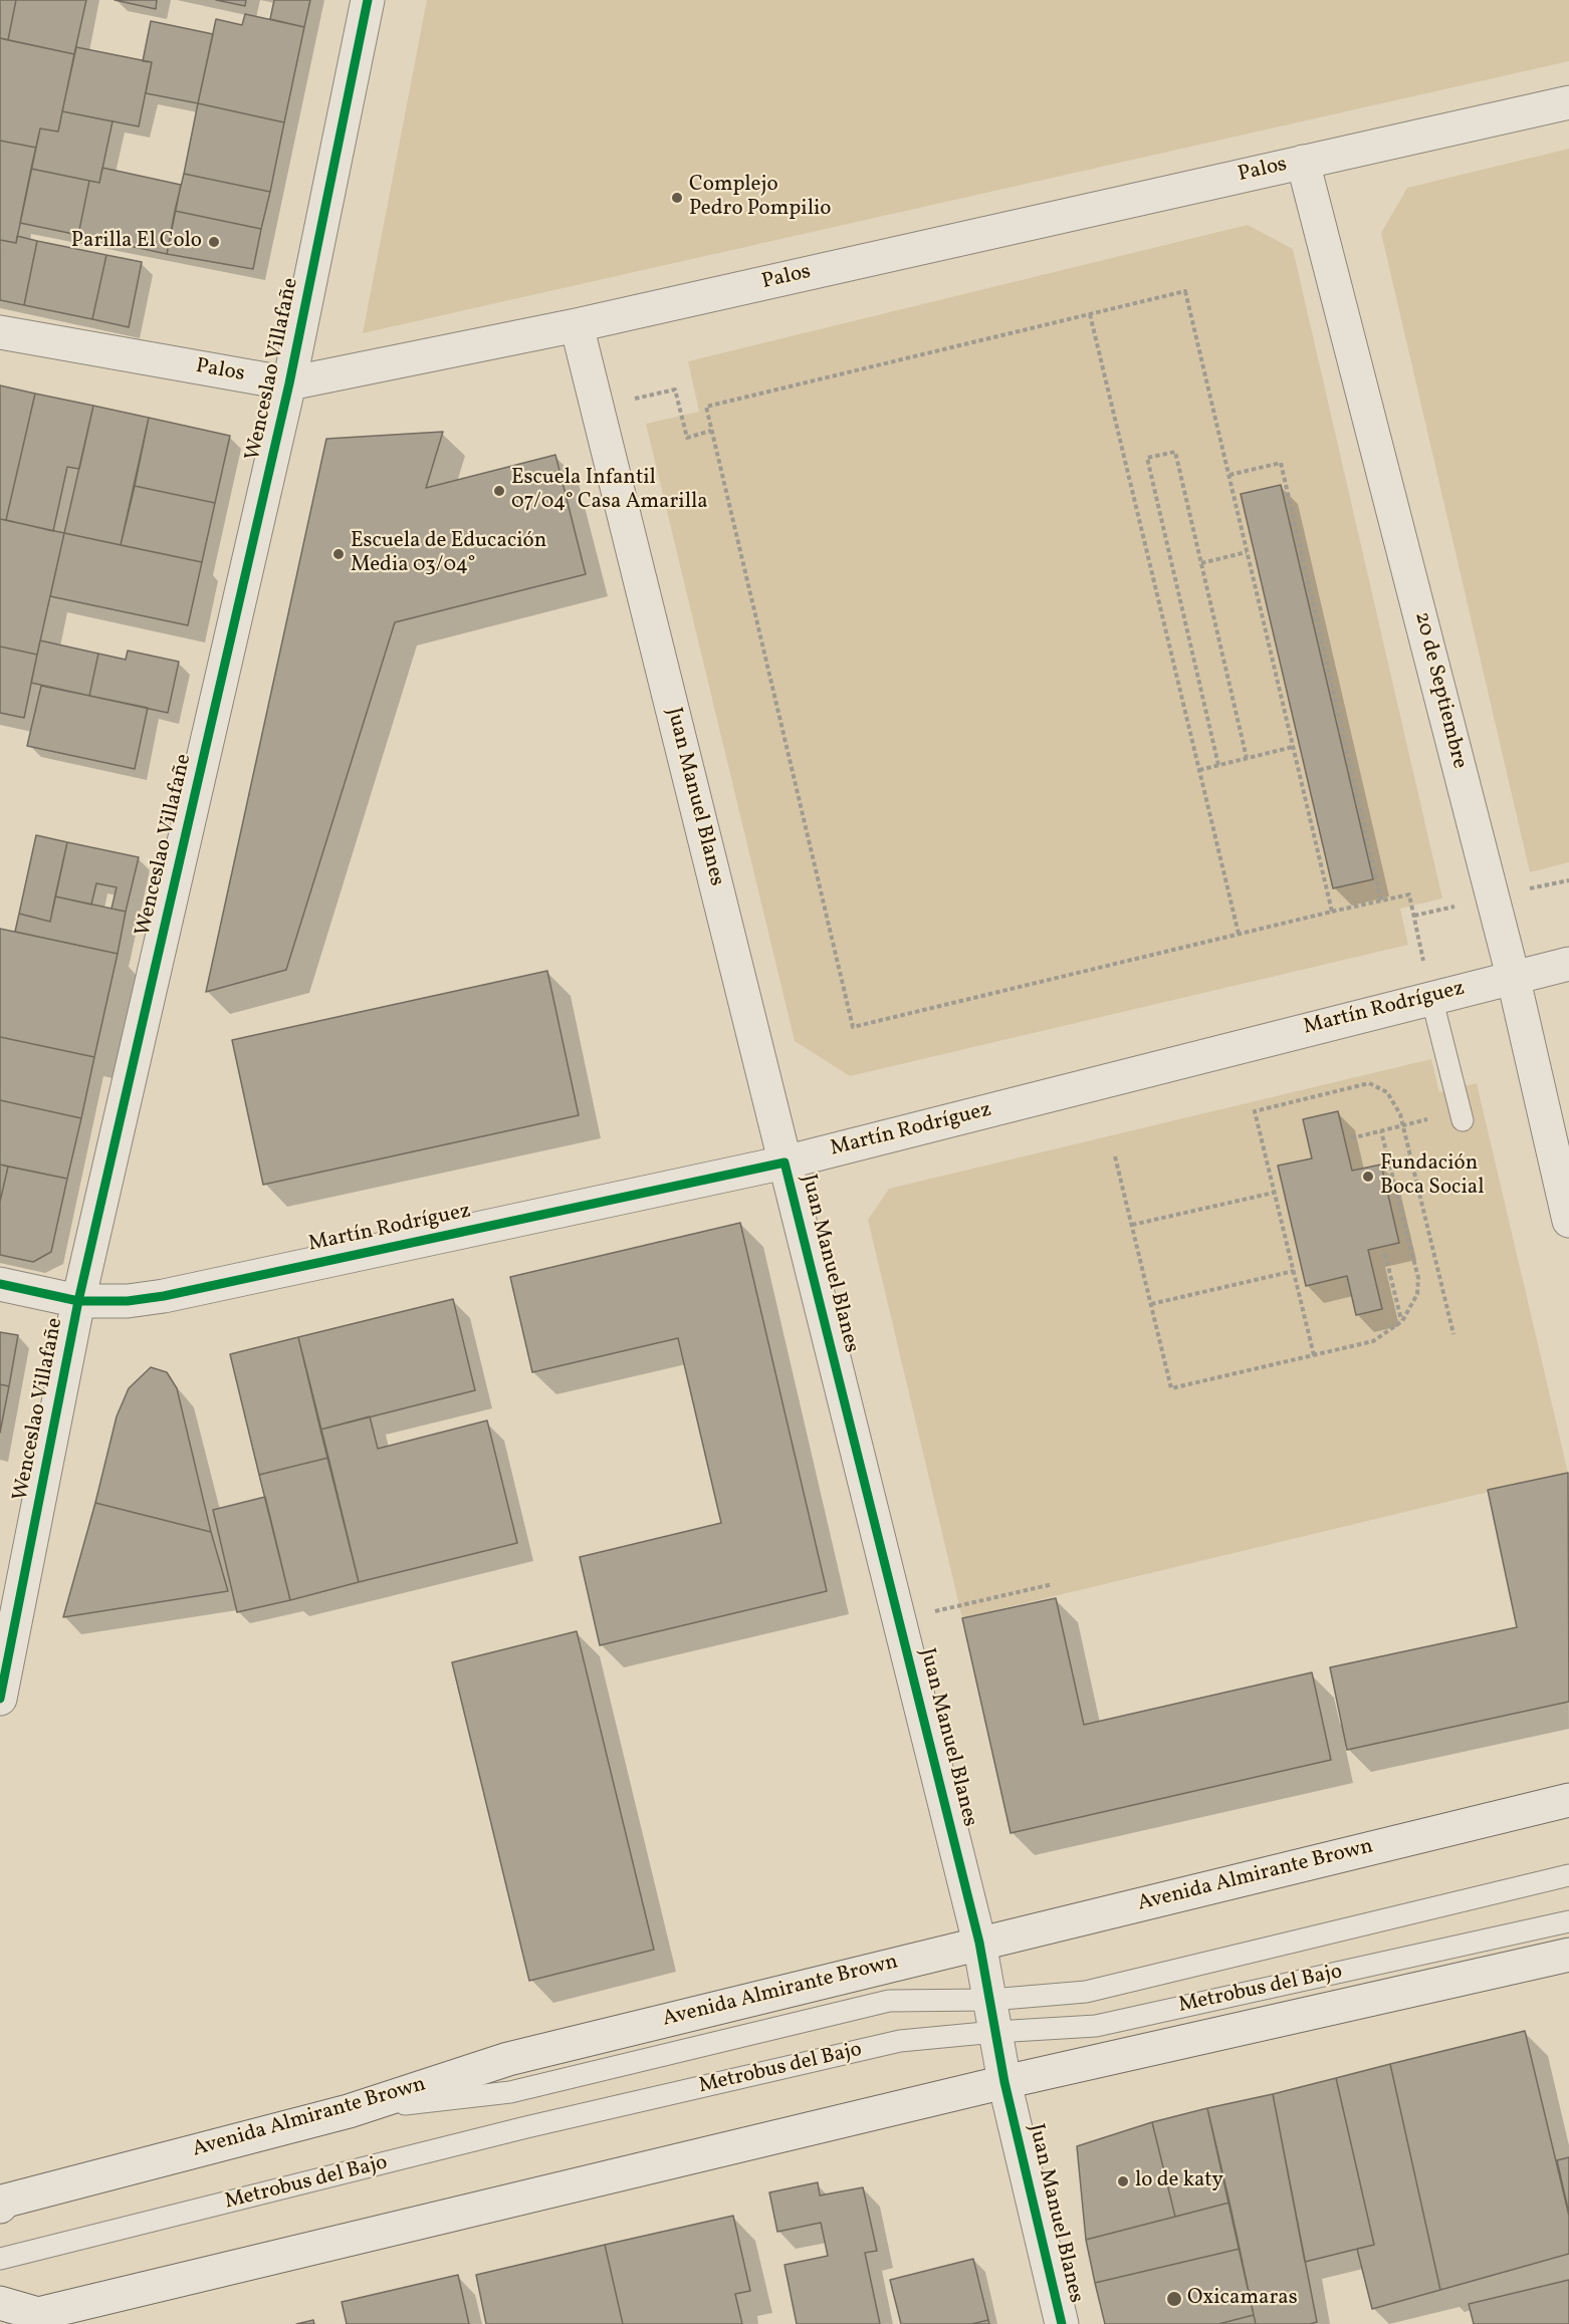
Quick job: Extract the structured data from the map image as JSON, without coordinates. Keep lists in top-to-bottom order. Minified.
{"streets":{"street":["Palos","Wenceslao Villafañe","20 de Septiembre","Juan Manuel Blanes","Martín Rodríguez","Avenida Almirante Brown"],"lane":["Metrobus del Bajo"]},"crossings":[["Palos","Wenceslao Villafañe"],["Palos","20 de Septiembre"],["Palos","Juan Manuel Blanes"],["Wenceslao Villafañe","Martín Rodríguez"],["20 de Septiembre","Martín Rodríguez"],["Juan Manuel Blanes","Martín Rodríguez"],["Juan Manuel Blanes","Avenida Almirante Brown"],["Juan Manuel Blanes","Metrobus del Bajo"],["Avenida Almirante Brown","Metrobus del Bajo"]],"places":["Complejo Pedro Pompilio","Parilla El Colo","Escuela Infantil 07/04° Casa Amarilla","Escuela de Educación Media 03/04°","Fundación Boca Social","lo de katy","Oxicamaras"]}
